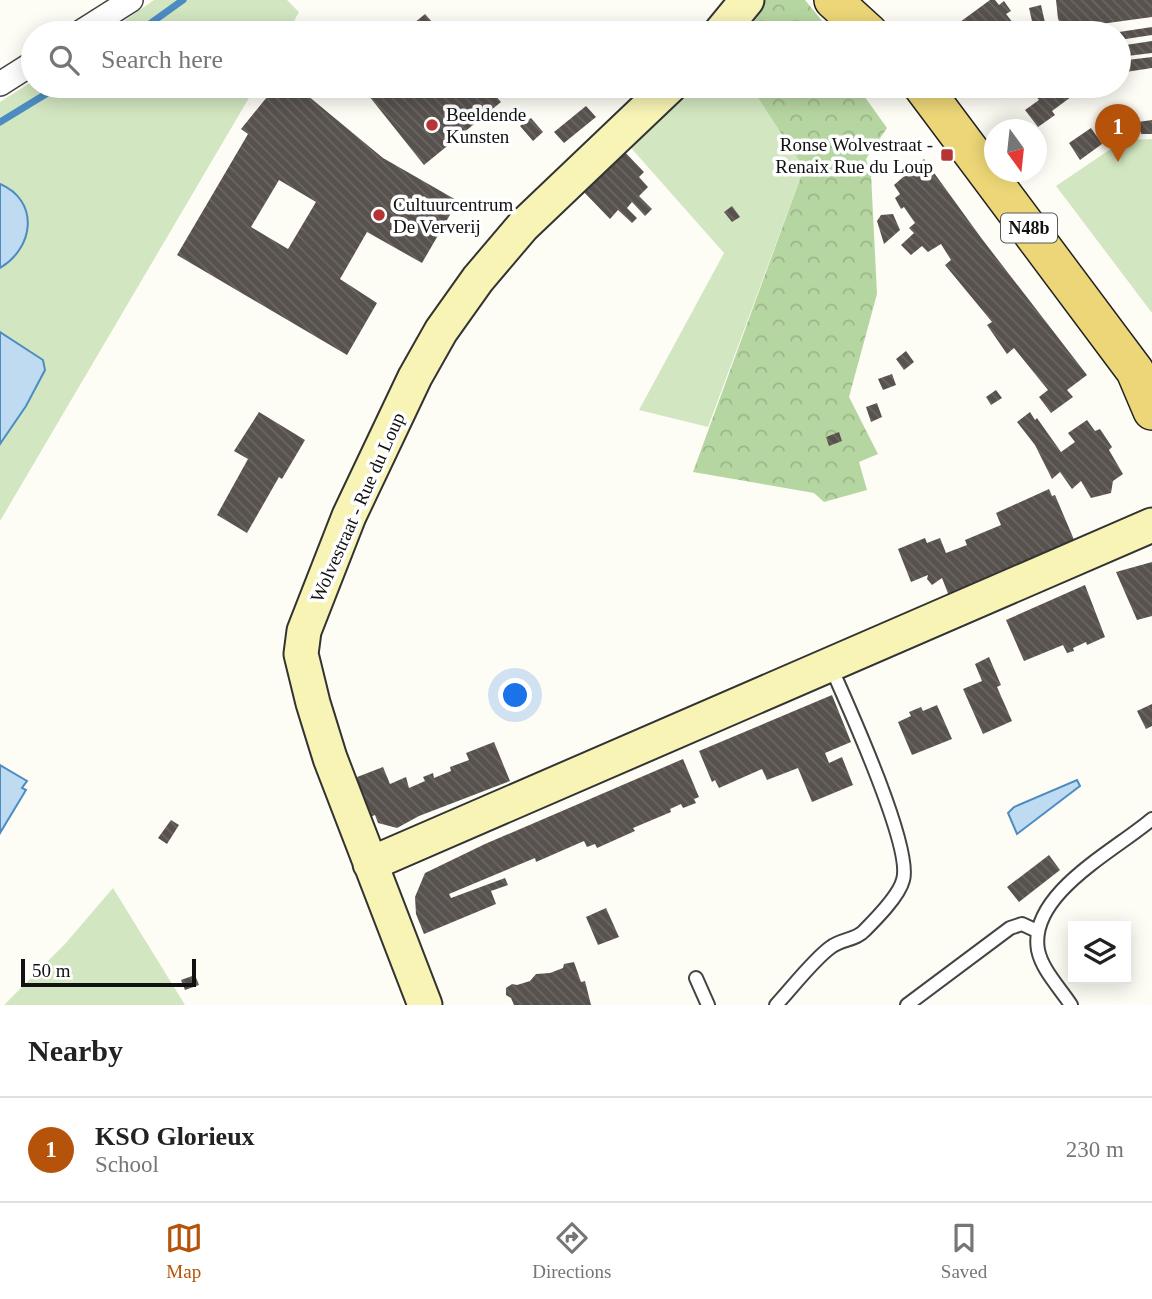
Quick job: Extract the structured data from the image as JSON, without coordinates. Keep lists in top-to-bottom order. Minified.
{"streets":{"main road":["N48b"],"street":["Wolvestraat - Rue du Loup"]},"places":{"other":["Beeldende Kunsten","Cultuurcentrum De Ververij"],"transit":["Ronse Wolvestraat - Renaix Rue du Loup"]},"scale_bar":"50 m","north":"bottom","page":{"search":"Search here","pins":"1","scale":"50 m","heading":"Nearby","list":[{"mark":"1","name":"KSO Glorieux","note":"School","value":"230 m"}],"nav":["Map","Directions","Saved"]}}
